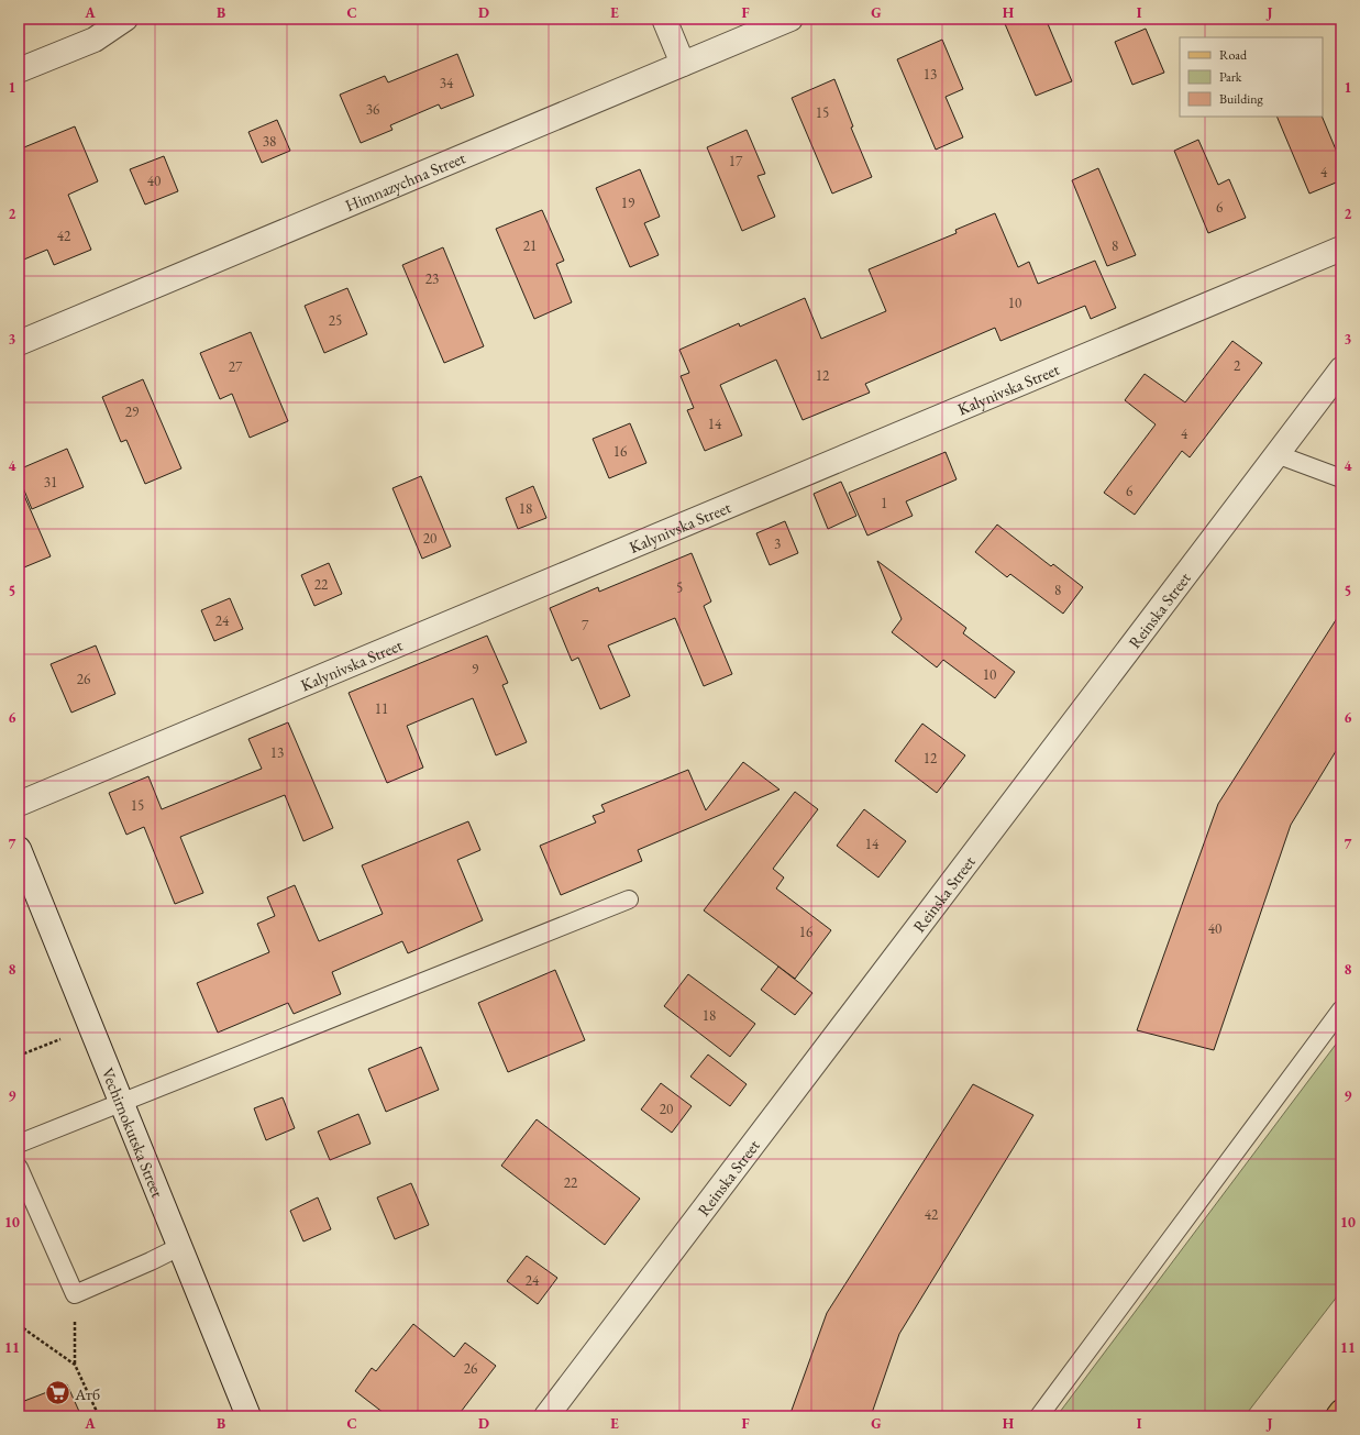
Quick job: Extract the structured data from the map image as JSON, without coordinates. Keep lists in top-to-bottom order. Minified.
{"streets":{"street":["Himnazychna Street","Kalynivska Street","Reinska Street","Vechirnokutska Street"]},"places":{"supermarket":["Атб"]},"house_numbers":["13","34","36","15","38","17","4","40","19","6","42","21","8","23","10","25","2","27","12","29","14","4","16","31","6","1","18","20","3","22","5","8","24","7","9","10","26","11","13","12","15","14","40","16","18","20","22","42","24","26"],"legend":["Road","Park","Building"],"grid":{"columns":["A","B","C","D","E","F","G","H","I","J"],"rows":["1","2","3","4","5","6","7","8","9","10","11"]}}
